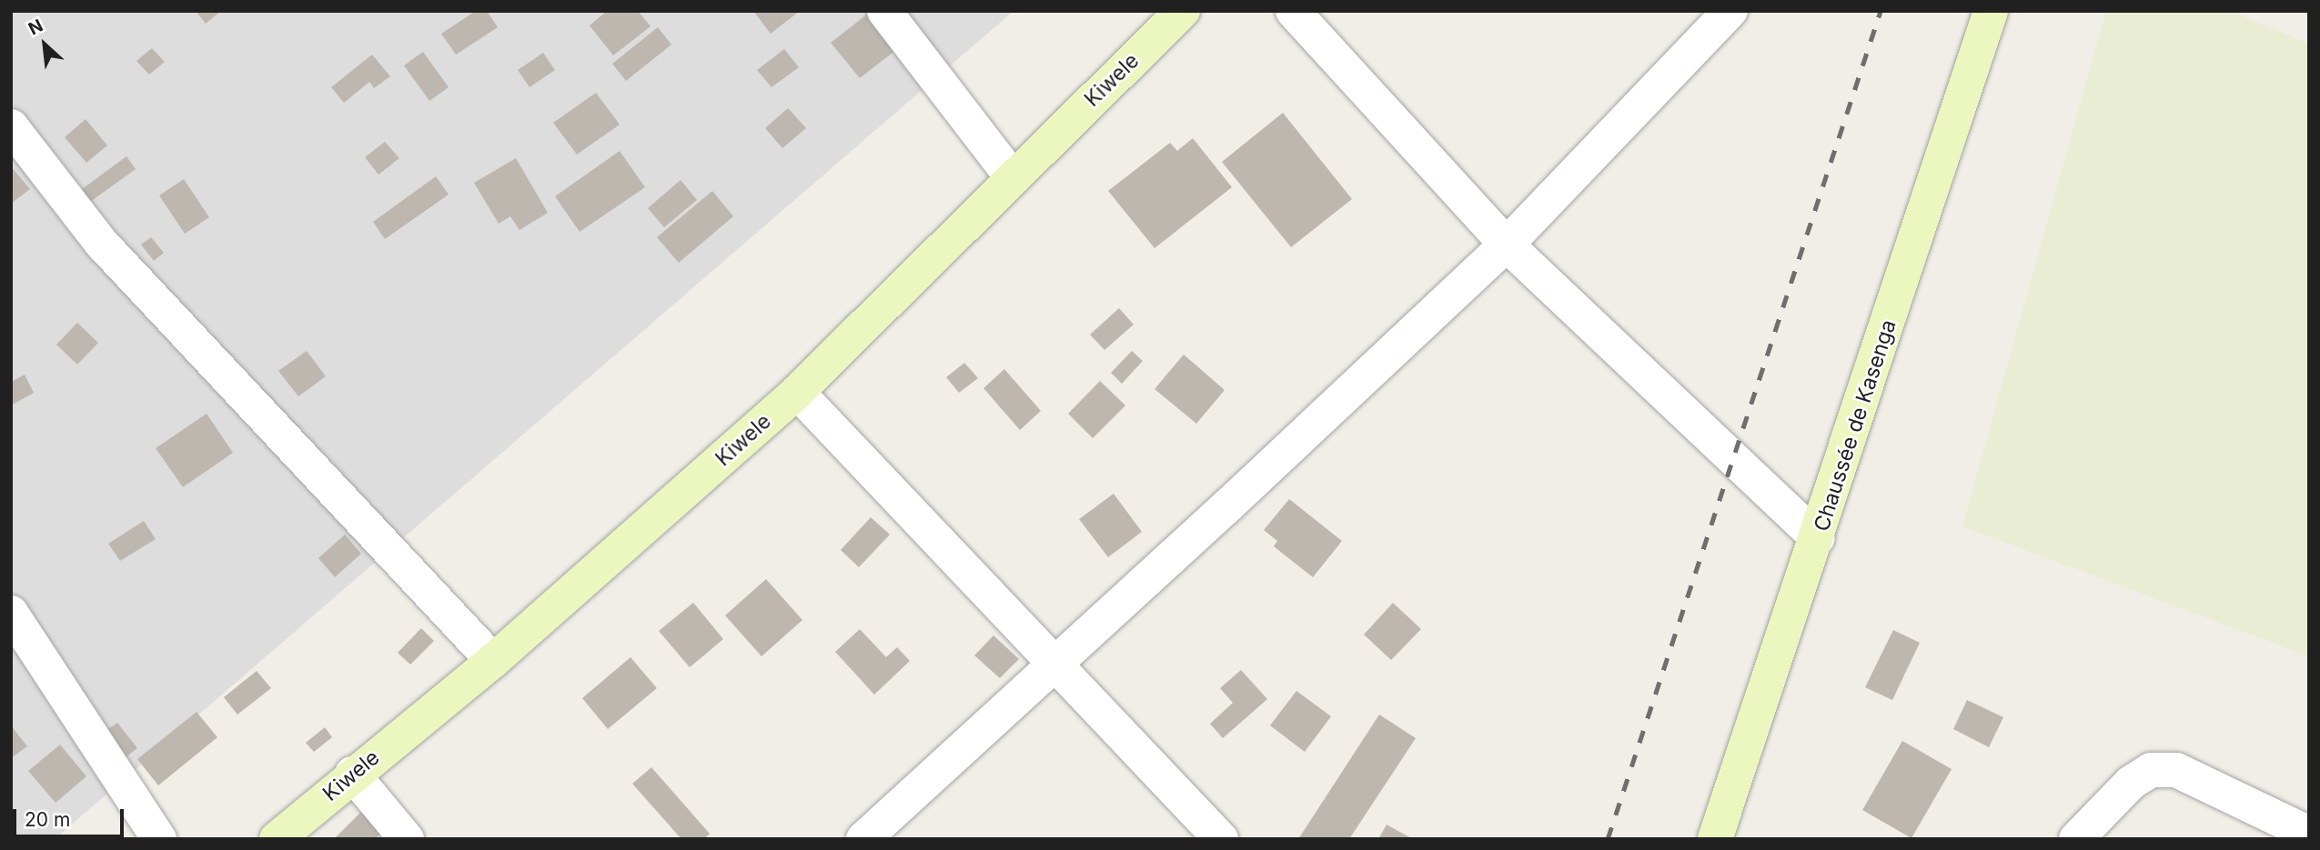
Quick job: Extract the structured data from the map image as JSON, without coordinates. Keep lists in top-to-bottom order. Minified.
{"streets":{"street":["Kiwele","Chaussée de Kasenga"]},"scale_bar":"20 m","north":"top left"}
